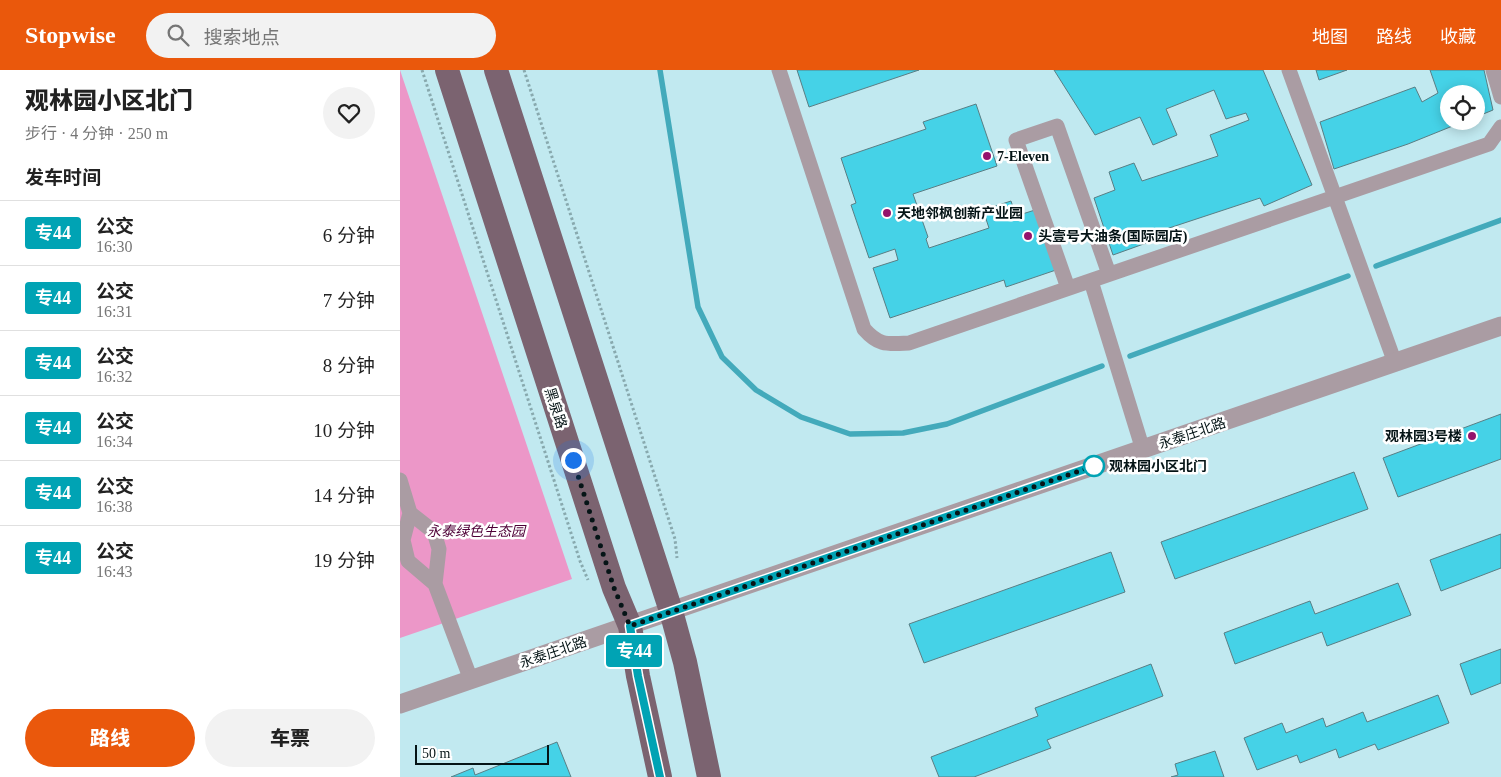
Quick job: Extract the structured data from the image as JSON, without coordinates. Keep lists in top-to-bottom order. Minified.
{"streets":{"main road":["黑泉路"],"street":["永泰庄北路"]},"crossings":[["黑泉路","永泰庄北路"]],"parks":["永泰绿色生态园"],"places":["7-Eleven","天地邻枫创新产业园","头壹号大油条(国际园店)","观林园3号楼","观林园小区北门"],"lines":["bus line 专44"],"scale_bar":"50 m","page":{"header":"Stopwise","search":"搜索地点","nav":["地图","路线","收藏"],"heading":[["观林园小区北门","步行 · 4 分钟 · 250 m"],"发车时间"],"on_map":"专44","list":[{"mark":"专44","name":"公交","note":"16:30","value":"6 分钟"},{"mark":"专44","name":"公交","note":"16:31","value":"7 分钟"},{"mark":"专44","name":"公交","note":"16:32","value":"8 分钟"},{"mark":"专44","name":"公交","note":"16:34","value":"10 分钟"},{"mark":"专44","name":"公交","note":"16:38","value":"14 分钟"},{"mark":"专44","name":"公交","note":"16:43","value":"19 分钟"}],"buttons":["路线","车票"],"scale":"50 m"}}
